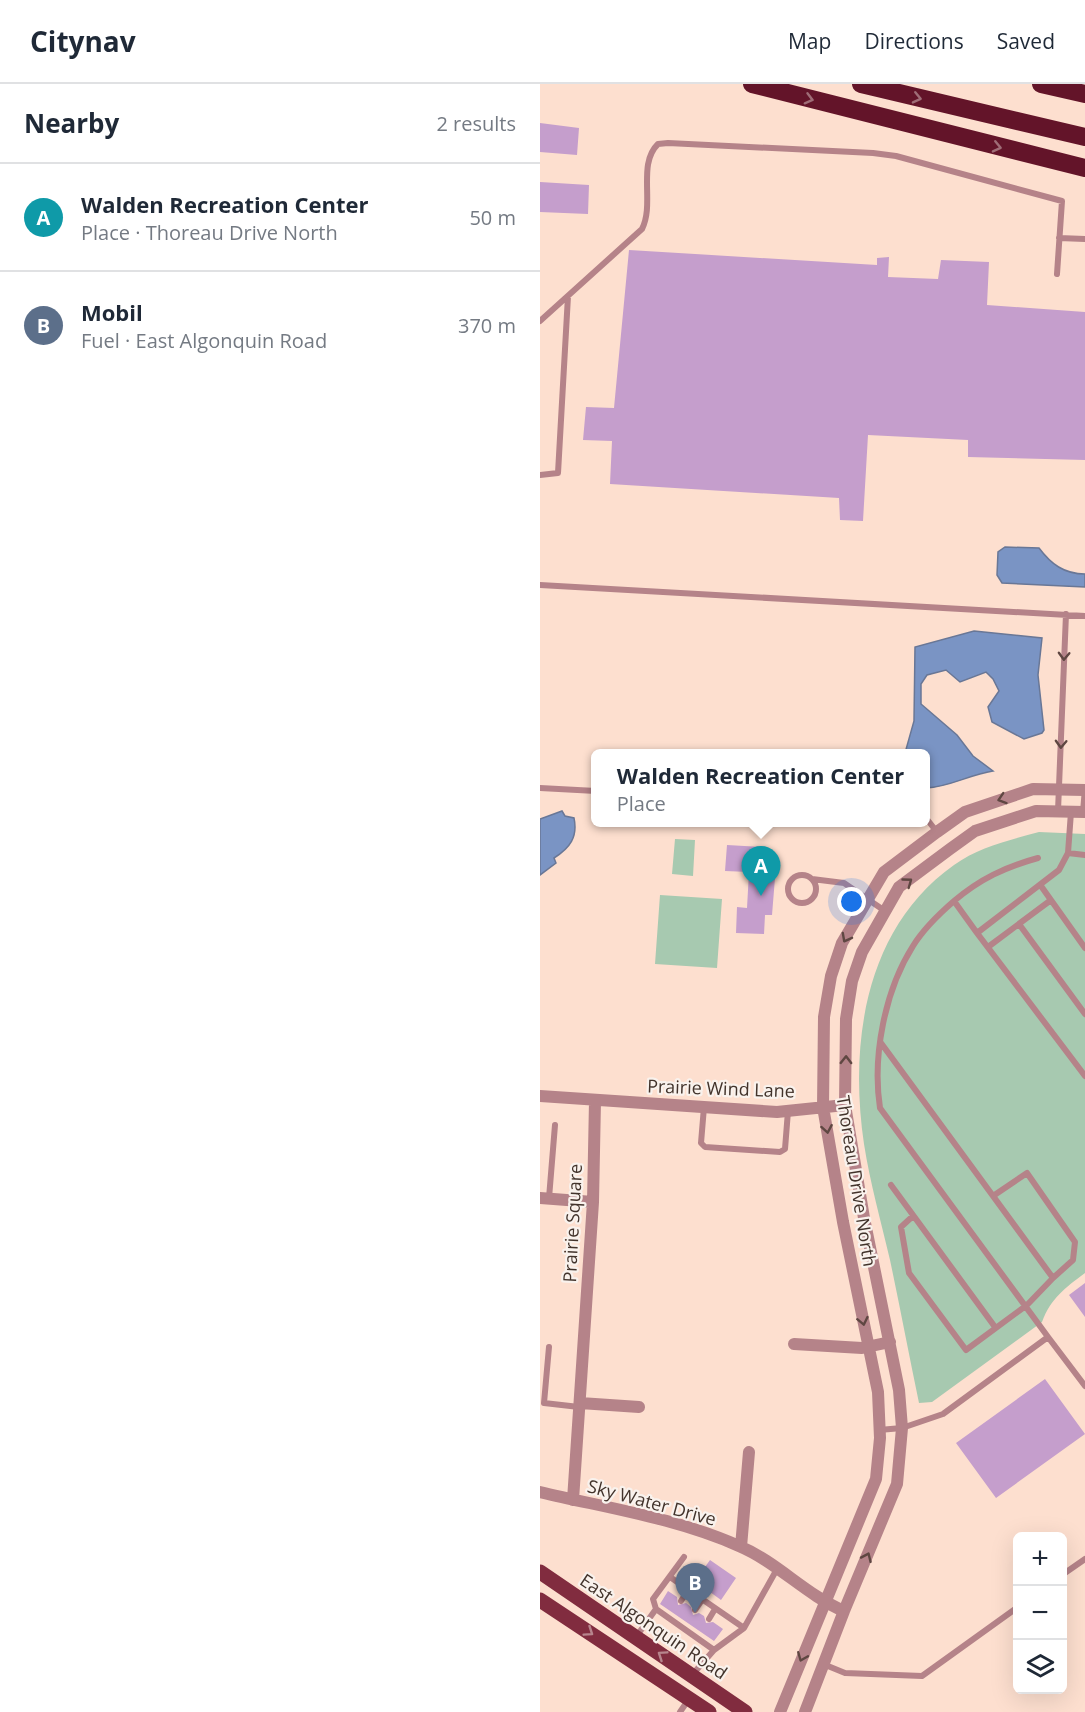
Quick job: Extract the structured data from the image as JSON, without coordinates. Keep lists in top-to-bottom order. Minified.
{"streets":{"main road":["East Algonquin Road"],"street":["Prairie Wind Lane","Thoreau Drive North","Prairie Square","Sky Water Drive"]},"crossings":[["Prairie Wind Lane","Thoreau Drive North"],["Prairie Wind Lane","Prairie Square"],["Thoreau Drive North","Sky Water Drive"]],"page":{"header":"Citynav","nav":["Map","Directions","Saved"],"heading":["Nearby","2 results"],"list":[{"mark":"A","name":"Walden Recreation Center","note":"Place · Thoreau Drive North","value":"50 m"},{"mark":"B","name":"Mobil","note":"Fuel · East Algonquin Road","value":"370 m"}],"popup":["Walden Recreation Center","Place"],"pins":["A","B"],"map_buttons":["+","−"]}}
